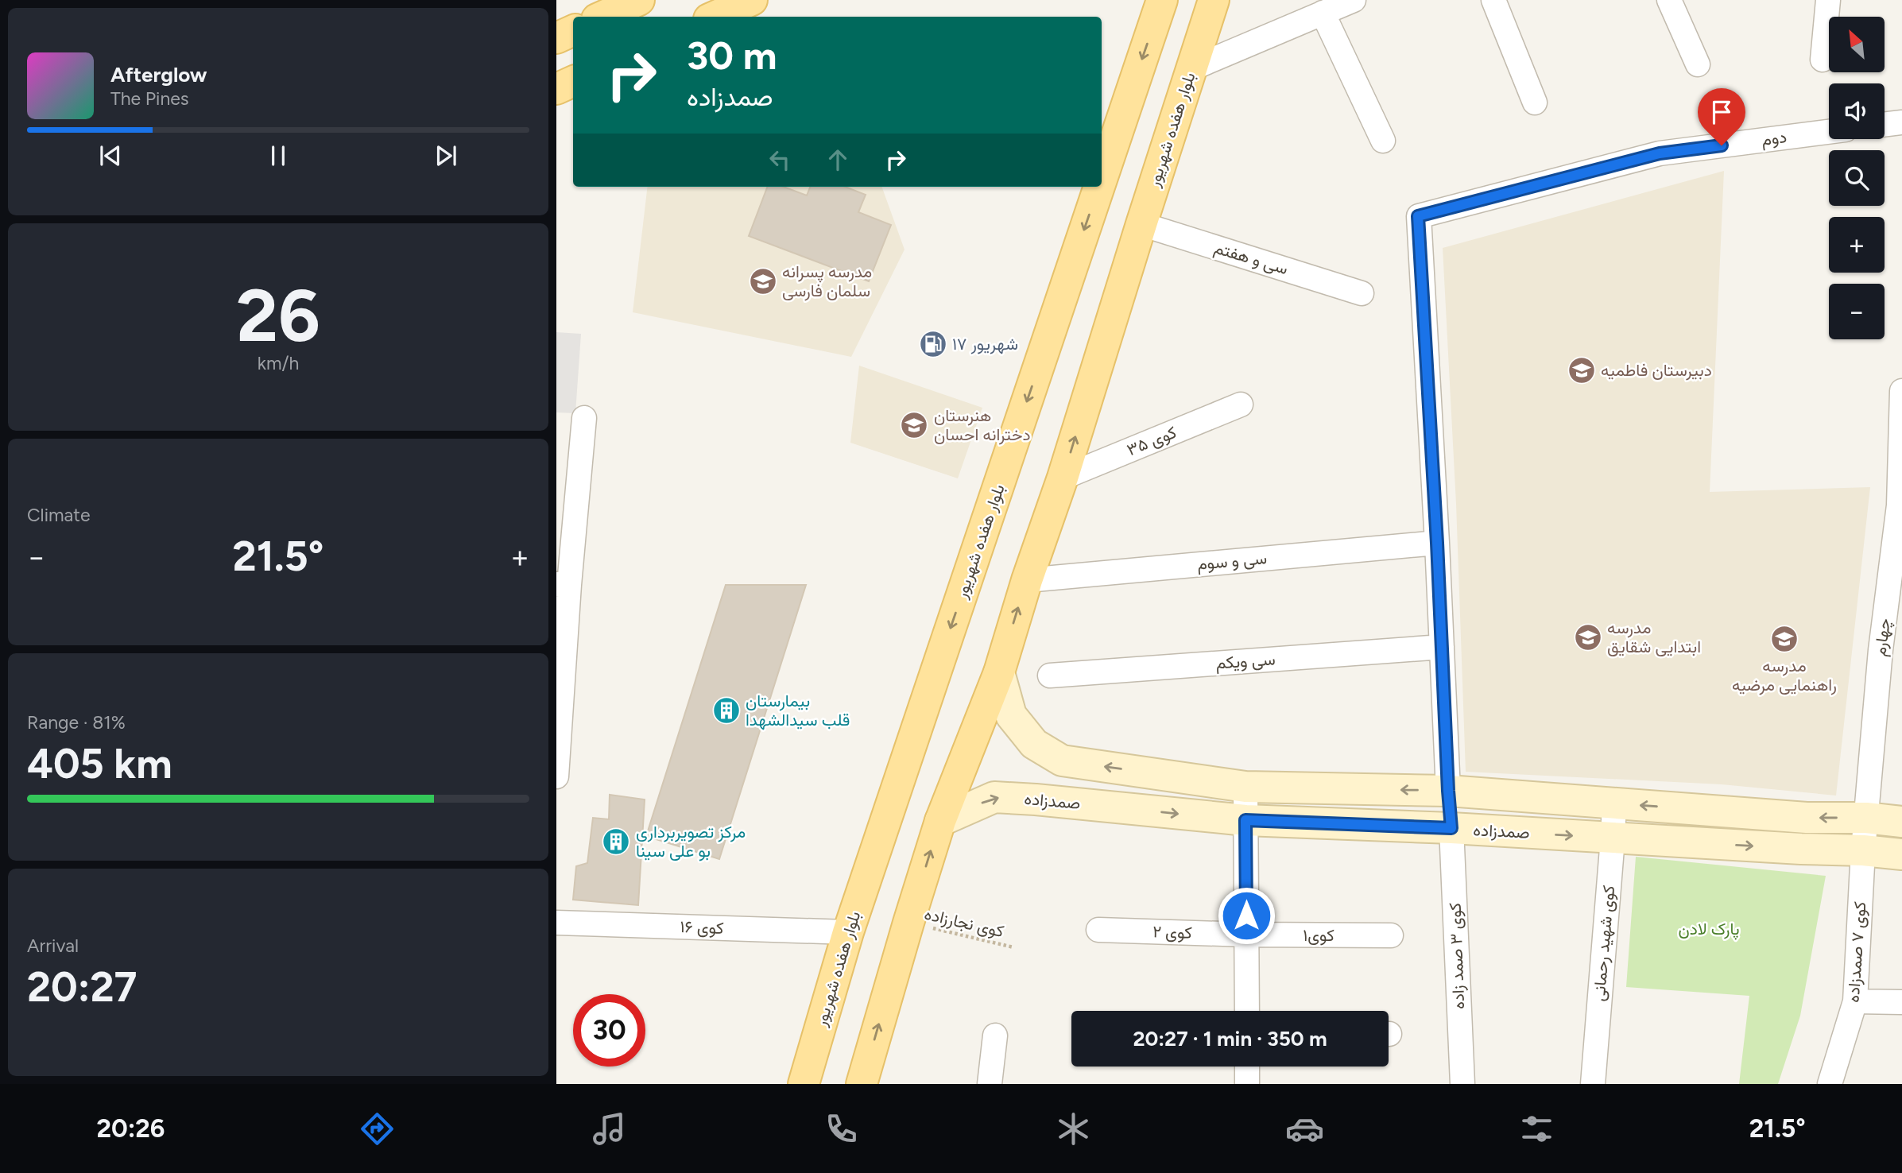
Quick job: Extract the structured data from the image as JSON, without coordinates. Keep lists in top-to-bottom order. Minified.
{"streets":{"main road":["بلوار هفده شهریور","صمدزاده"],"street":["دوم","سی و هفتم","کوی ۳۵","سی و سوم","چهارم","سی ویکم","کوی ۱۶","کوی ۲","کوی۱","کوی شهید رحمانی","کوی ۷ صمدزاده","کوی ۳ صمد زاده"],"path":["کوی نجارزاده"]},"crossings":[["بلوار هفده شهریور","سی و هفتم"],["بلوار هفده شهریور","کوی ۳۵"],["بلوار هفده شهریور","سی و سوم"],["بلوار هفده شهریور","صمدزاده"],["بلوار هفده شهریور","کوی نجارزاده"],["بلوار هفده شهریور","کوی ۱۶"],["دوم","سی و سوم"],["دوم","سی ویکم"],["چهارم","صمدزاده"],["چهارم","کوی ۷ صمدزاده"],["صمدزاده","کوی شهید رحمانی"],["صمدزاده","کوی ۷ صمدزاده"],["صمدزاده","کوی ۳ صمد زاده"],["کوی ۲","کوی۱"]],"parks":["پارک لادن"],"places":{"school or university":["مدرسه پسرانه سلمان فارسی","دبیرستان فاطمیه","هنرستان دخترانه احسان","مدرسه ابتدایی شقایق","مدرسه راهنمایی مرضیه"],"fuel station":["۱۷ شهریور"],"building":["بیمارستان قلب سیدالشهدا","مرکز تصویربرداری بو علی سینا"]},"north":"top left","page":{"map_buttons":["+","−"],"turn":["30 m","صمدزاده"],"song":["Afterglow","The Pines"],"tile":[["26","km/h"],"Climate",["Range · 81%","405 km"],["Arrival","20:27"]],"heat":["−","21.5°","+"],"limit":"30","trip":"20:27 · 1 min · 350 m","tabs":["20:26","21.5°"]}}
